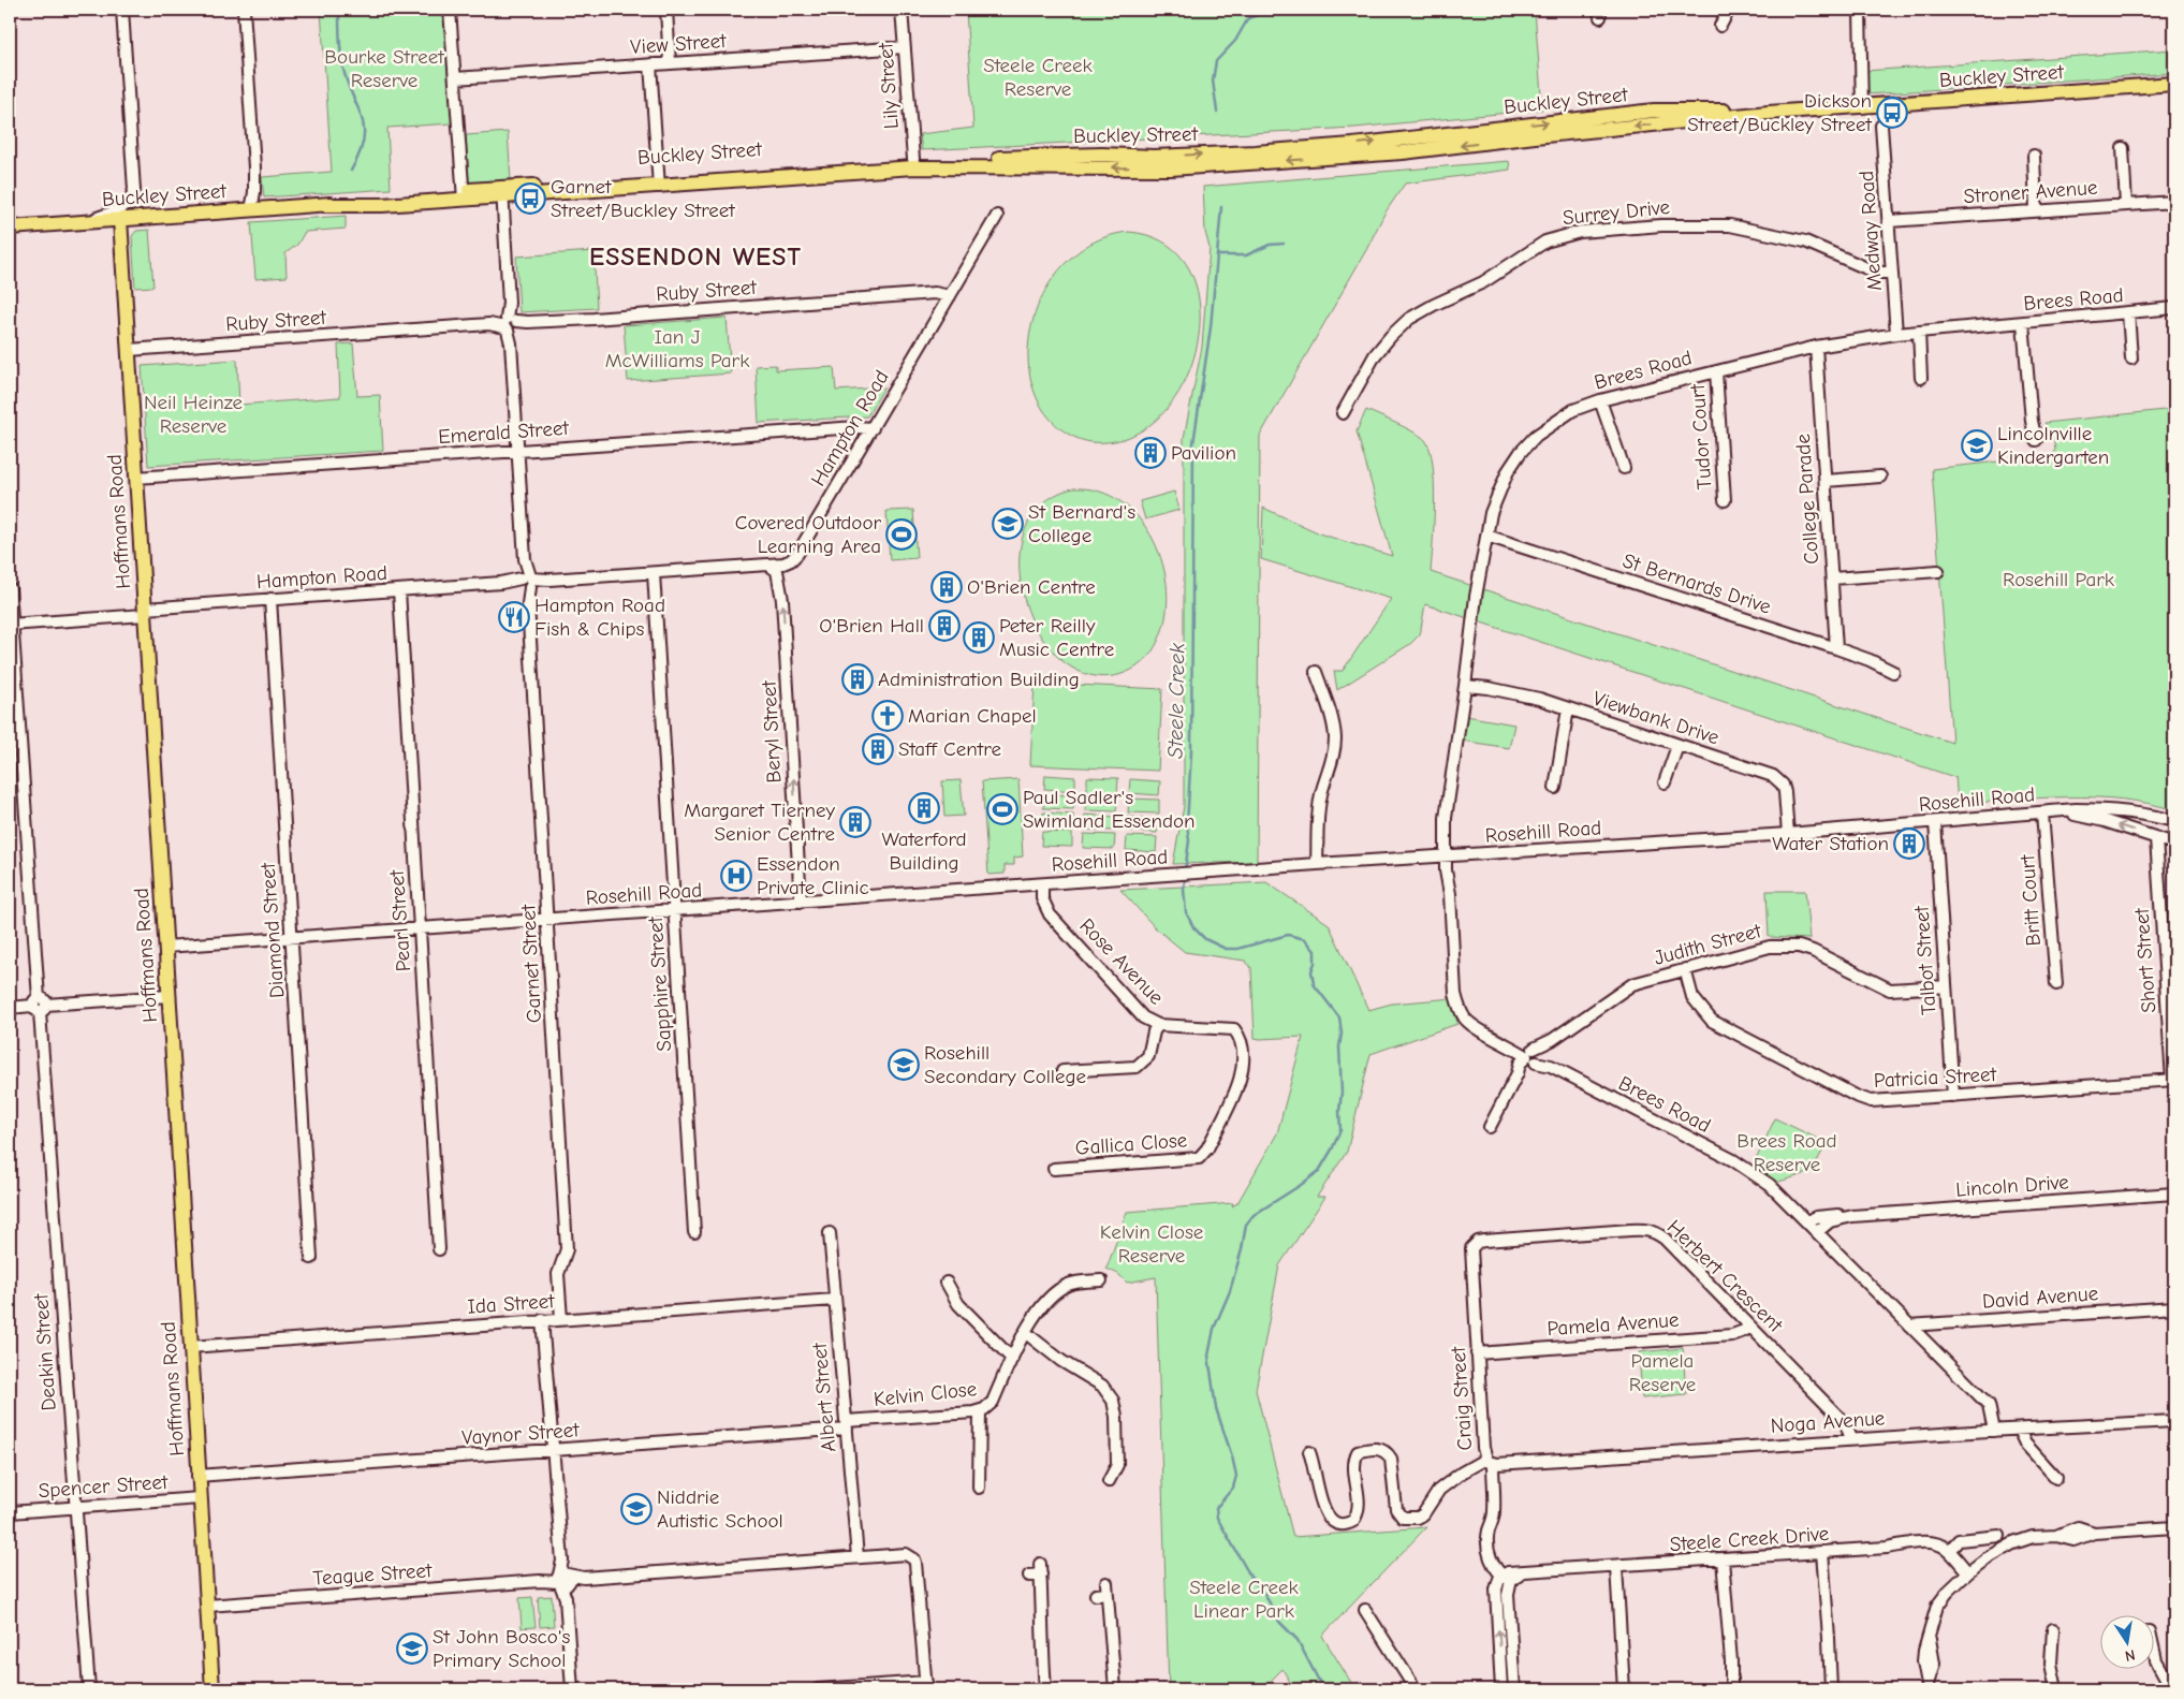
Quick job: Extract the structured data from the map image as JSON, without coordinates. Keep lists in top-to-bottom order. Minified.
{"streets":{"main road":["Buckley Street","Hoffmans Road"],"street":["View Street","Lily Street","Stroner Avenue","Surrey Drive","Medway Road","Ruby Street","Brees Road","Hampton Road","Emerald Street","Tudor Court","College Parade","St Bernards Drive","Viewbank Drive","Beryl Street","Rosehill Road","Britt Court","Pearl Street","Diamond Street","Judith Street","Talbot Street","Short Street","Rose Avenue","Garnet Street","Sapphire Street","Patricia Street","Gallica Close","Lincoln Drive","Herbert Crescent","David Avenue","Ida Street","Pamela Avenue","Deakin Street","Kelvin Close","Albert Street","Craig Street","Noga Avenue","Vaynor Street","Spencer Street","Steele Creek Drive","Teague Street"]},"crossings":[["View Street","Lily Street"],["Buckley Street","Lily Street"],["Buckley Street","Hoffmans Road"],["Buckley Street","Garnet Street"],["Stroner Avenue","Medway Road"],["Surrey Drive","Medway Road"],["Medway Road","Brees Road"],["Ruby Street","Hampton Road"],["Ruby Street","Hoffmans Road"],["Ruby Street","Garnet Street"],["Brees Road","Tudor Court"],["Brees Road","College Parade"],["Brees Road","St Bernards Drive"],["Brees Road","Viewbank Drive"],["Brees Road","Rosehill Road"],["Brees Road","Judith Street"],["Brees Road","Lincoln Drive"],["Hampton Road","Emerald Street"],["Hampton Road","Hoffmans Road"],["Hampton Road","Beryl Street"],["Hampton Road","Pearl Street"],["Hampton Road","Diamond Street"],["Hampton Road","Garnet Street"],["Hampton Road","Sapphire Street"],["Hampton Road","Deakin Street"],["Emerald Street","Hoffmans Road"],["Emerald Street","Garnet Street"],["College Parade","St Bernards Drive"],["Hoffmans Road","Rosehill Road"],["Hoffmans Road","Ida Street"],["Hoffmans Road","Vaynor Street"],["Hoffmans Road","Spencer Street"],["Hoffmans Road","Teague Street"],["Viewbank Drive","Rosehill Road"],["Beryl Street","Rosehill Road"],["Rosehill Road","Britt Court"],["Rosehill Road","Pearl Street"],["Rosehill Road","Diamond Street"],["Rosehill Road","Talbot Street"],["Rosehill Road","Short Street"],["Rosehill Road","Rose Avenue"],["Rosehill Road","Garnet Street"],["Rosehill Road","Sapphire Street"],["Judith Street","Talbot Street"],["Judith Street","Patricia Street"],["Talbot Street","Patricia Street"],["Short Street","Patricia Street"],["Rose Avenue","Gallica Close"],["Garnet Street","Ida Street"],["Herbert Crescent","Pamela Avenue"],["Herbert Crescent","Craig Street"],["Herbert Crescent","Noga Avenue"],["Ida Street","Albert Street"],["Pamela Avenue","Craig Street"],["Deakin Street","Spencer Street"],["Kelvin Close","Albert Street"],["Kelvin Close","Vaynor Street"],["Albert Street","Vaynor Street"],["Albert Street","Teague Street"],["Craig Street","Noga Avenue"]],"one_way":["Beryl Street"],"districts":["ESSENDON WEST"],"water":["Steele Creek"],"parks":["Bourke Street Reserve","Steele Creek Reserve","Ian J McWilliams Park","Neil Heinze Reserve","Rosehill Park","Brees Road Reserve","Kelvin Close Reserve","Pamela Reserve","Steele Creek Linear Park"],"places":{"bus stop":["Dickson Street/Buckley Street","Garnet Street/Buckley Street"],"school or university":["Lincolnville Kindergarten","St Bernard's College","Rosehill Secondary College","Niddrie Autistic School","St John Bosco's Primary School"],"building":["Pavilion","O'Brien Centre","O'Brien Hall","Peter Reilly Music Centre","Administration Building","Staff Centre","Waterford Building","Margaret Tierney Senior Centre","Water Station"],"sports":["Covered Outdoor Learning Area","Paul Sadler's Swimland Essendon"],"restaurant":["Hampton Road Fish & Chips"],"church":["Marian Chapel"],"hospital":["Essendon Private Clinic"]},"north":"bottom"}
